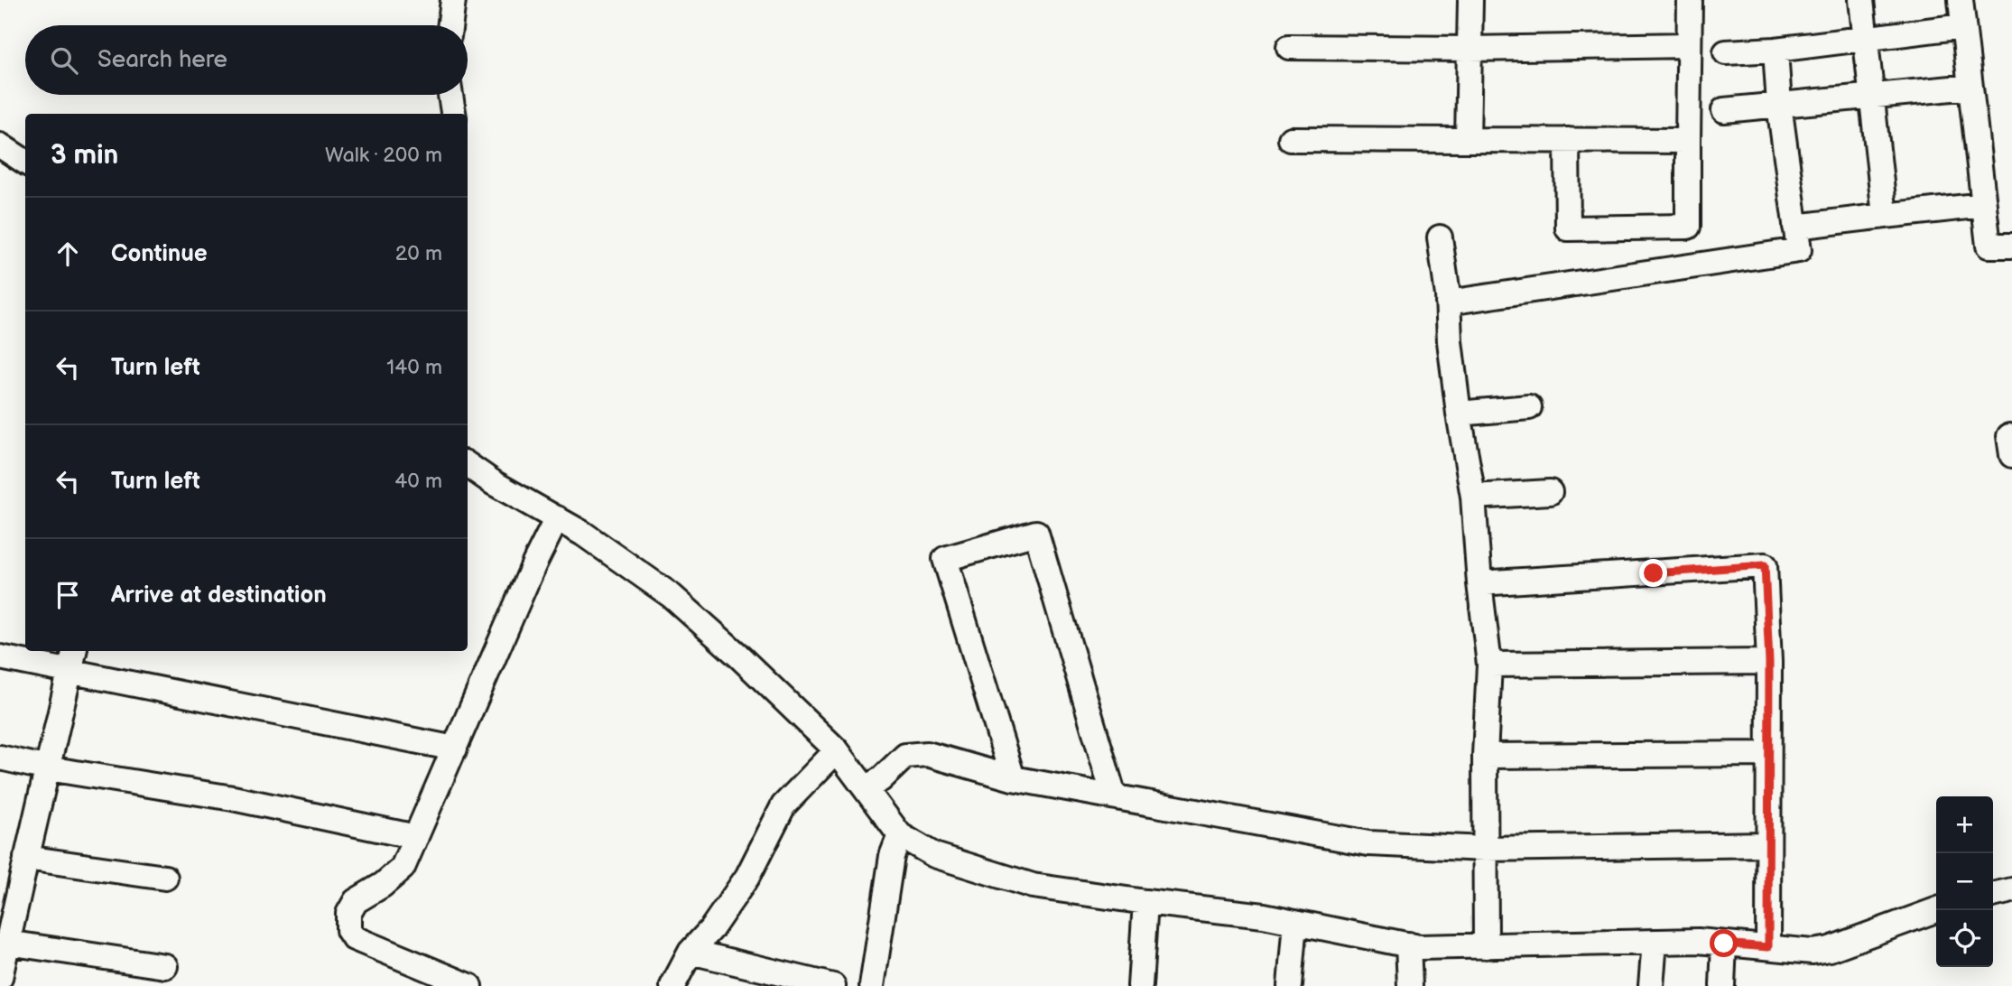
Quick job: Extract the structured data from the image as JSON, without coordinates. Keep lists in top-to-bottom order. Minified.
{"page":{"search":"Search here","heading":["3 min","Walk · 200 m"],"list":[["Continue","20 m"],["Turn left","140 m"],["Turn left","40 m"],"Arrive at destination"],"map_buttons":["+","−"]}}
